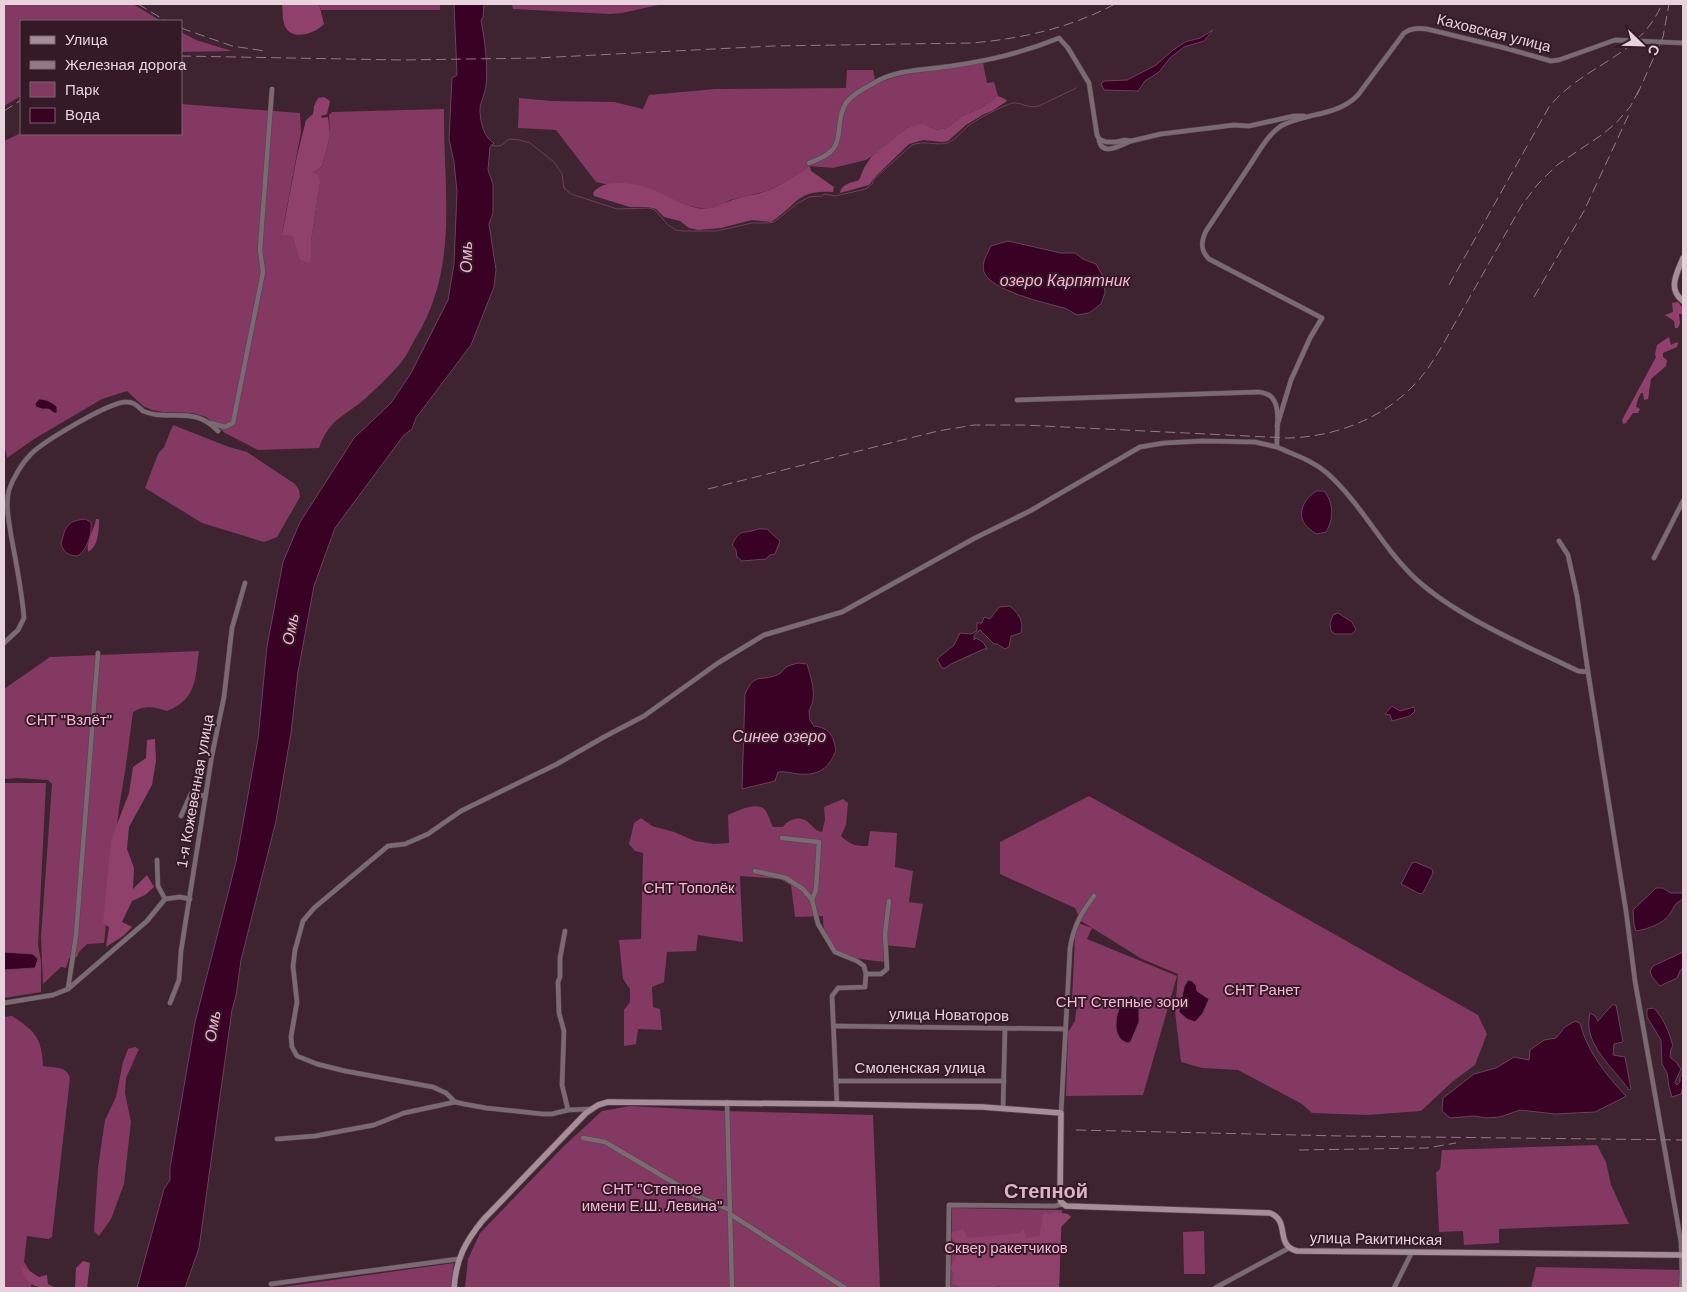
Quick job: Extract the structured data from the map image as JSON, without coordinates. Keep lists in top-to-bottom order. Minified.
{"streets":{"street":["Каховская улица","1-я Кожевенная улица","улица Новаторов","Смоленская улица","улица Ракитинская"]},"districts":["Степной"],"water":["Омь","озеро Карпятник","Синее озеро"],"parks":["СНТ \"Взлёт\"","СНТ Тополёк","СНТ Ранет","СНТ Степные зори","СНТ \"Степное имени Е.Ш. Левина\"","Сквер ракетчиков"],"legend":["Улица","Железная дорога","Парк","Вода"],"north":"bottom right"}
